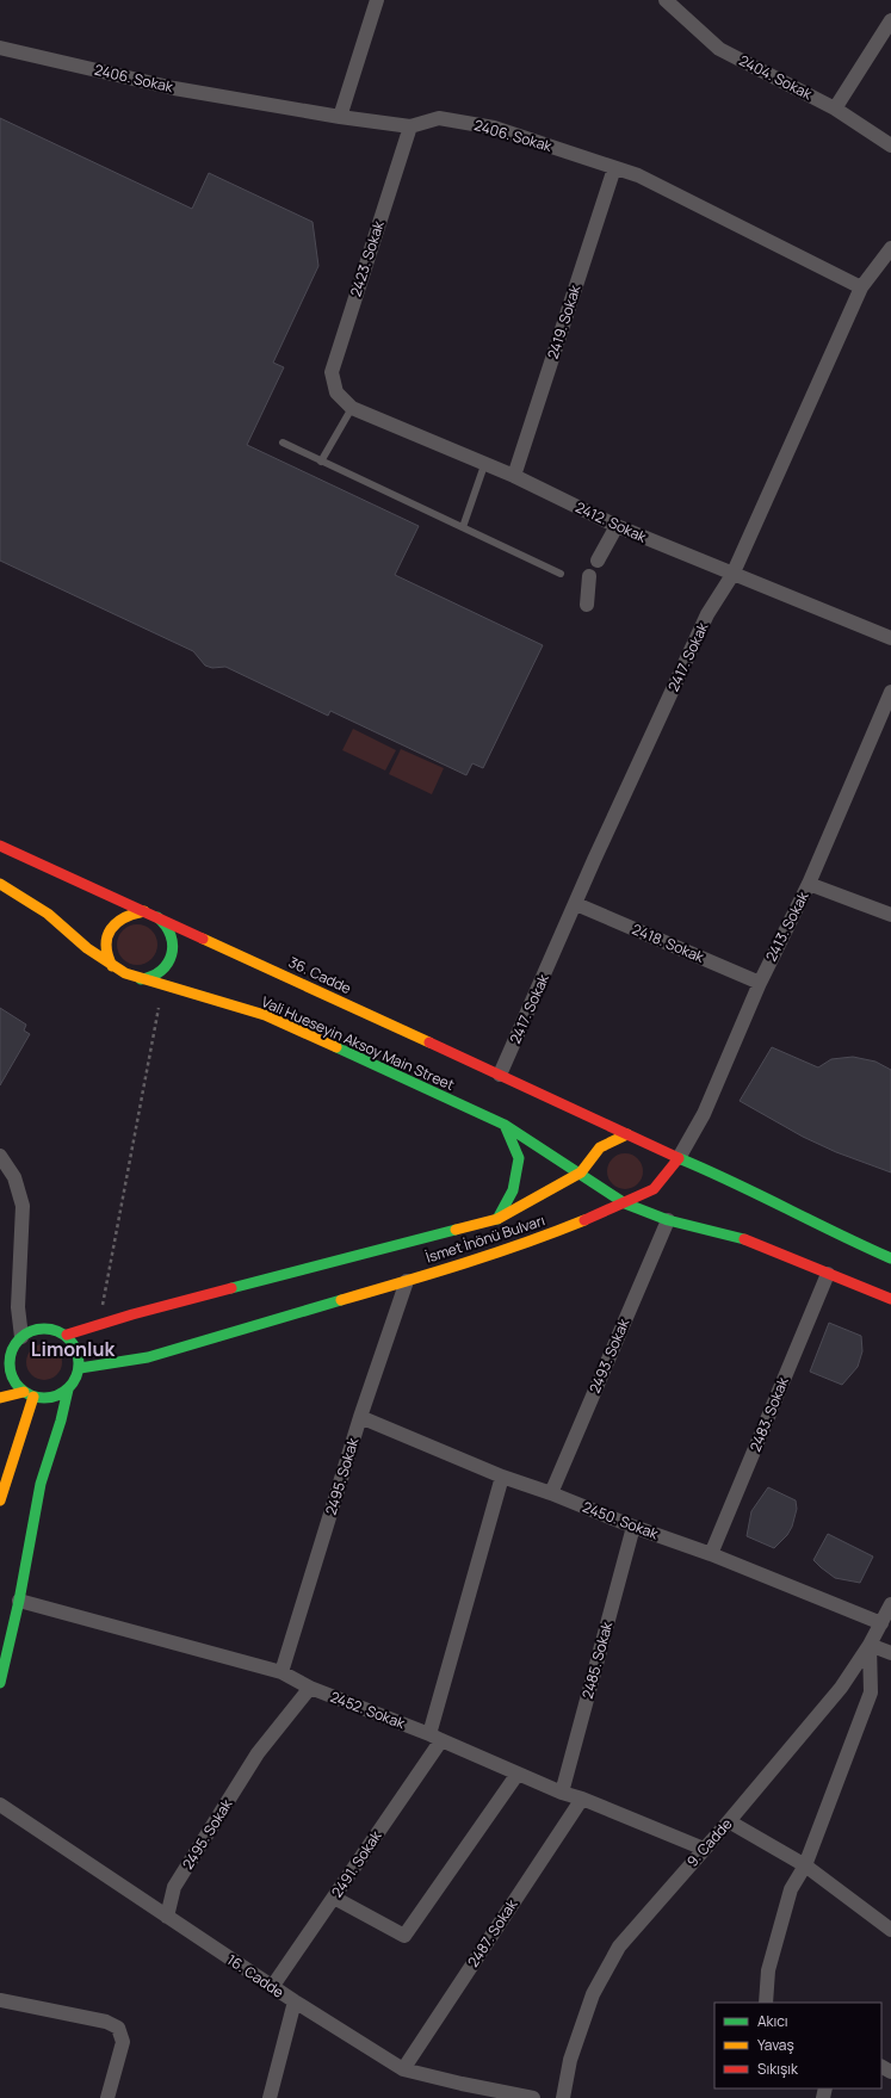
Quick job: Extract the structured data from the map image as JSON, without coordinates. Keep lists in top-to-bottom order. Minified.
{"streets":{"main road":["36. Cadde","Vali Hueseyin Aksoy Main Street","İsmet İnönü Bulvarı"],"street":["2404. Sokak","2406. Sokak","2423. Sokak","2419. Sokak","2412. Sokak","2417. Sokak","2413. Sokak","2418. Sokak","2493. Sokak","2483. Sokak","2495. Sokak","2450. Sokak","2485. Sokak","2452. Sokak","9. Cadde","2491. Sokak","2487. Sokak","16. Cadde"]},"crossings":[["2406. Sokak","2423. Sokak"],["2406. Sokak","2419. Sokak"],["2406. Sokak","2417. Sokak"],["2423. Sokak","2412. Sokak"],["2419. Sokak","2412. Sokak"],["2412. Sokak","2417. Sokak"],["2417. Sokak","2418. Sokak"],["2417. Sokak","36. Cadde"],["2413. Sokak","2418. Sokak"],["2413. Sokak","İsmet İnönü Bulvarı"],["36. Cadde","Vali Hueseyin Aksoy Main Street"],["Vali Hueseyin Aksoy Main Street","İsmet İnönü Bulvarı"],["İsmet İnönü Bulvarı","2495. Sokak"],["2493. Sokak","2450. Sokak"],["2483. Sokak","2450. Sokak"],["2495. Sokak","2450. Sokak"],["2495. Sokak","2452. Sokak"],["2495. Sokak","16. Cadde"],["2450. Sokak","2485. Sokak"],["2450. Sokak","9. Cadde"],["2450. Sokak","2491. Sokak"],["2485. Sokak","2452. Sokak"],["2452. Sokak","9. Cadde"],["2452. Sokak","2491. Sokak"],["2452. Sokak","2487. Sokak"],["2491. Sokak","16. Cadde"],["2487. Sokak","16. Cadde"]],"districts":["Limonluk"],"legend":["Akıcı","Yavaş","Sıkışık"]}
